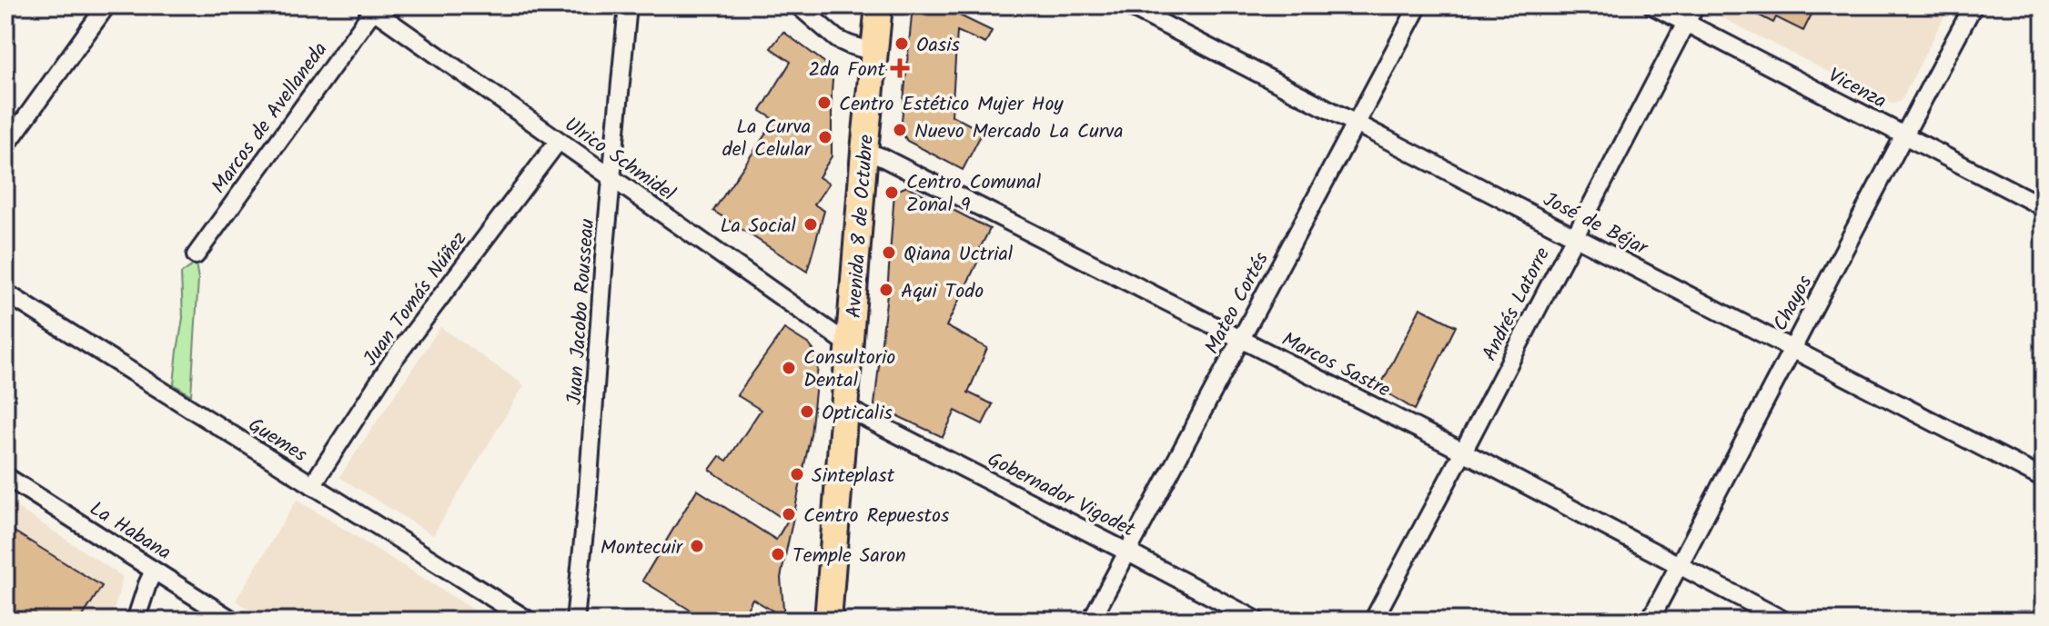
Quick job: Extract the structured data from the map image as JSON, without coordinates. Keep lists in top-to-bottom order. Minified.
{"streets":{"main road":["Avenida 8 de Octubre"],"street":["Vicenza","Marcos de Avellaneda","Ulrico Schmidel","José de Béjar","Juan Tomás Núñez","Mateo Cortés","Chayos","Andrés Latorre","Juan Jacobo Rousseau","Marcos Sastre","Guemes","Gobernador Vigodet","La Habana"]},"crossings":[["Vicenza","Chayos"],["Vicenza","Andrés Latorre"],["Marcos de Avellaneda","Ulrico Schmidel"],["Ulrico Schmidel","Avenida 8 de Octubre"],["Ulrico Schmidel","Juan Tomás Núñez"],["Ulrico Schmidel","Juan Jacobo Rousseau"],["José de Béjar","Mateo Cortés"],["José de Béjar","Chayos"],["José de Béjar","Andrés Latorre"],["Avenida 8 de Octubre","Marcos Sastre"],["Avenida 8 de Octubre","Gobernador Vigodet"],["Juan Tomás Núñez","Guemes"],["Mateo Cortés","Marcos Sastre"],["Mateo Cortés","Gobernador Vigodet"],["Chayos","Marcos Sastre"],["Andrés Latorre","Marcos Sastre"]],"places":{"other":["Oasis","Centro Estético Mujer Hoy","Nuevo Mercado La Curva","La Curva del Celular","Centro Comunal Zonal 9","La Social","Qiana Uctrial","Aqui Todo","Consultorio Dental","Opticalis","Sinteplast","Centro Repuestos","Montecuir","Temple Saron"],"health":["2da Font"]}}
